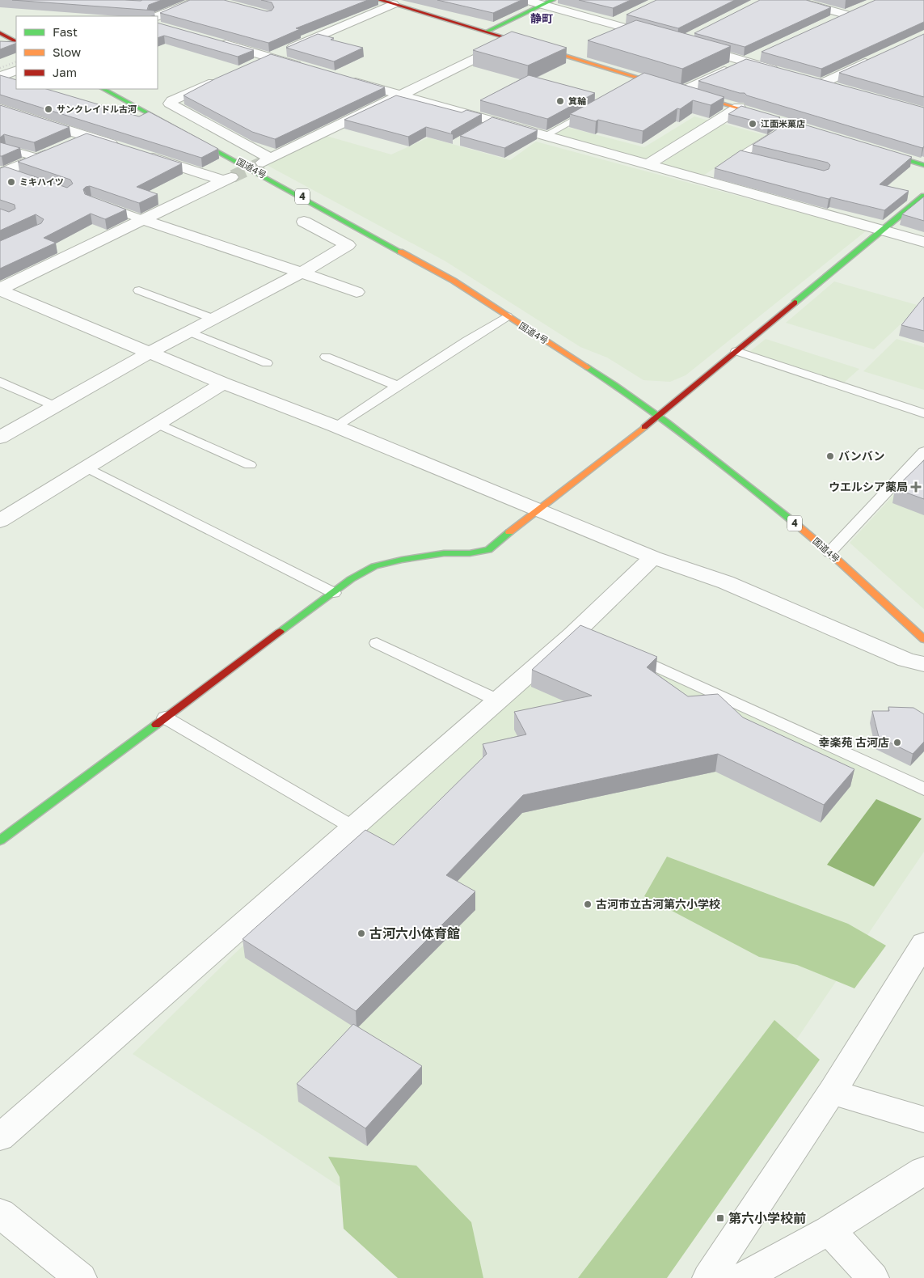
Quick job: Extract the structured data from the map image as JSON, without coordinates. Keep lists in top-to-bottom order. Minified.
{"streets":{"main road":["国道4号","4"]},"districts":["静町"],"places":{"other":["箕輪","サンクレイドル古河","江面米菓店","ミキハイツ","バンバン","幸楽苑 古河店","古河市立古河第六小学校","古河六小体育館"],"health":["ウエルシア薬局"],"transit":["第六小学校前"]},"legend":["Fast","Slow","Jam"]}
